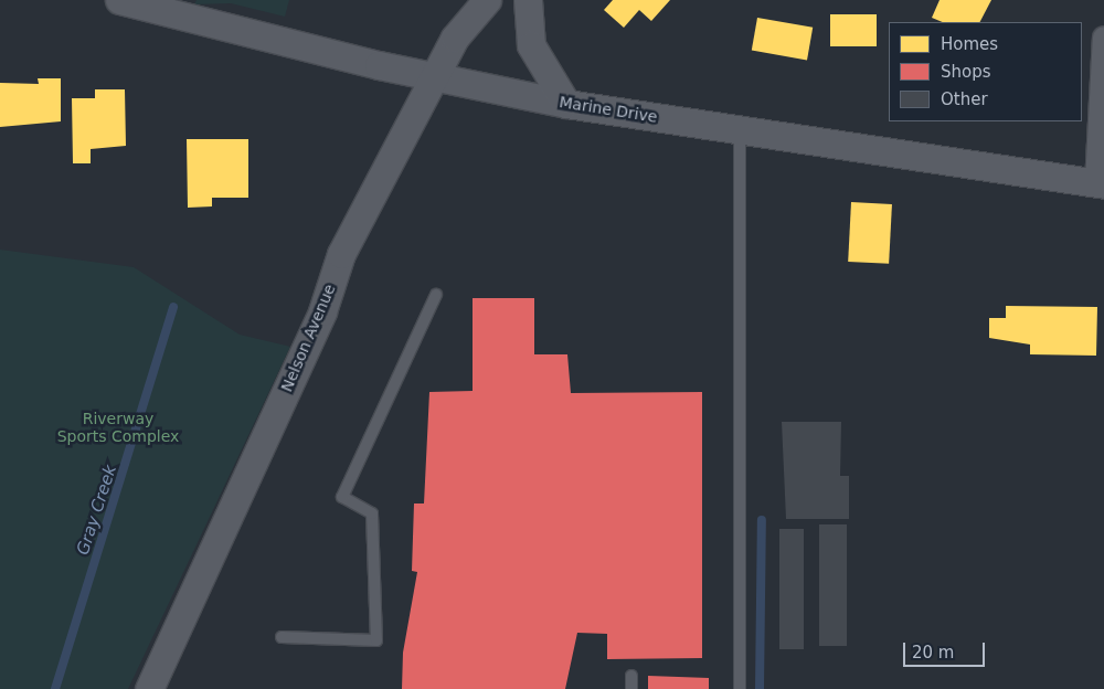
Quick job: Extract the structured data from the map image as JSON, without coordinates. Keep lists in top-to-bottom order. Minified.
{"streets":{"street":["Marine Drive","Nelson Avenue"]},"crossings":[["Marine Drive","Nelson Avenue"]],"water":["Gray Creek"],"parks":["Riverway Sports Complex"],"legend":["Homes","Shops","Other"],"scale_bar":"20 m"}
